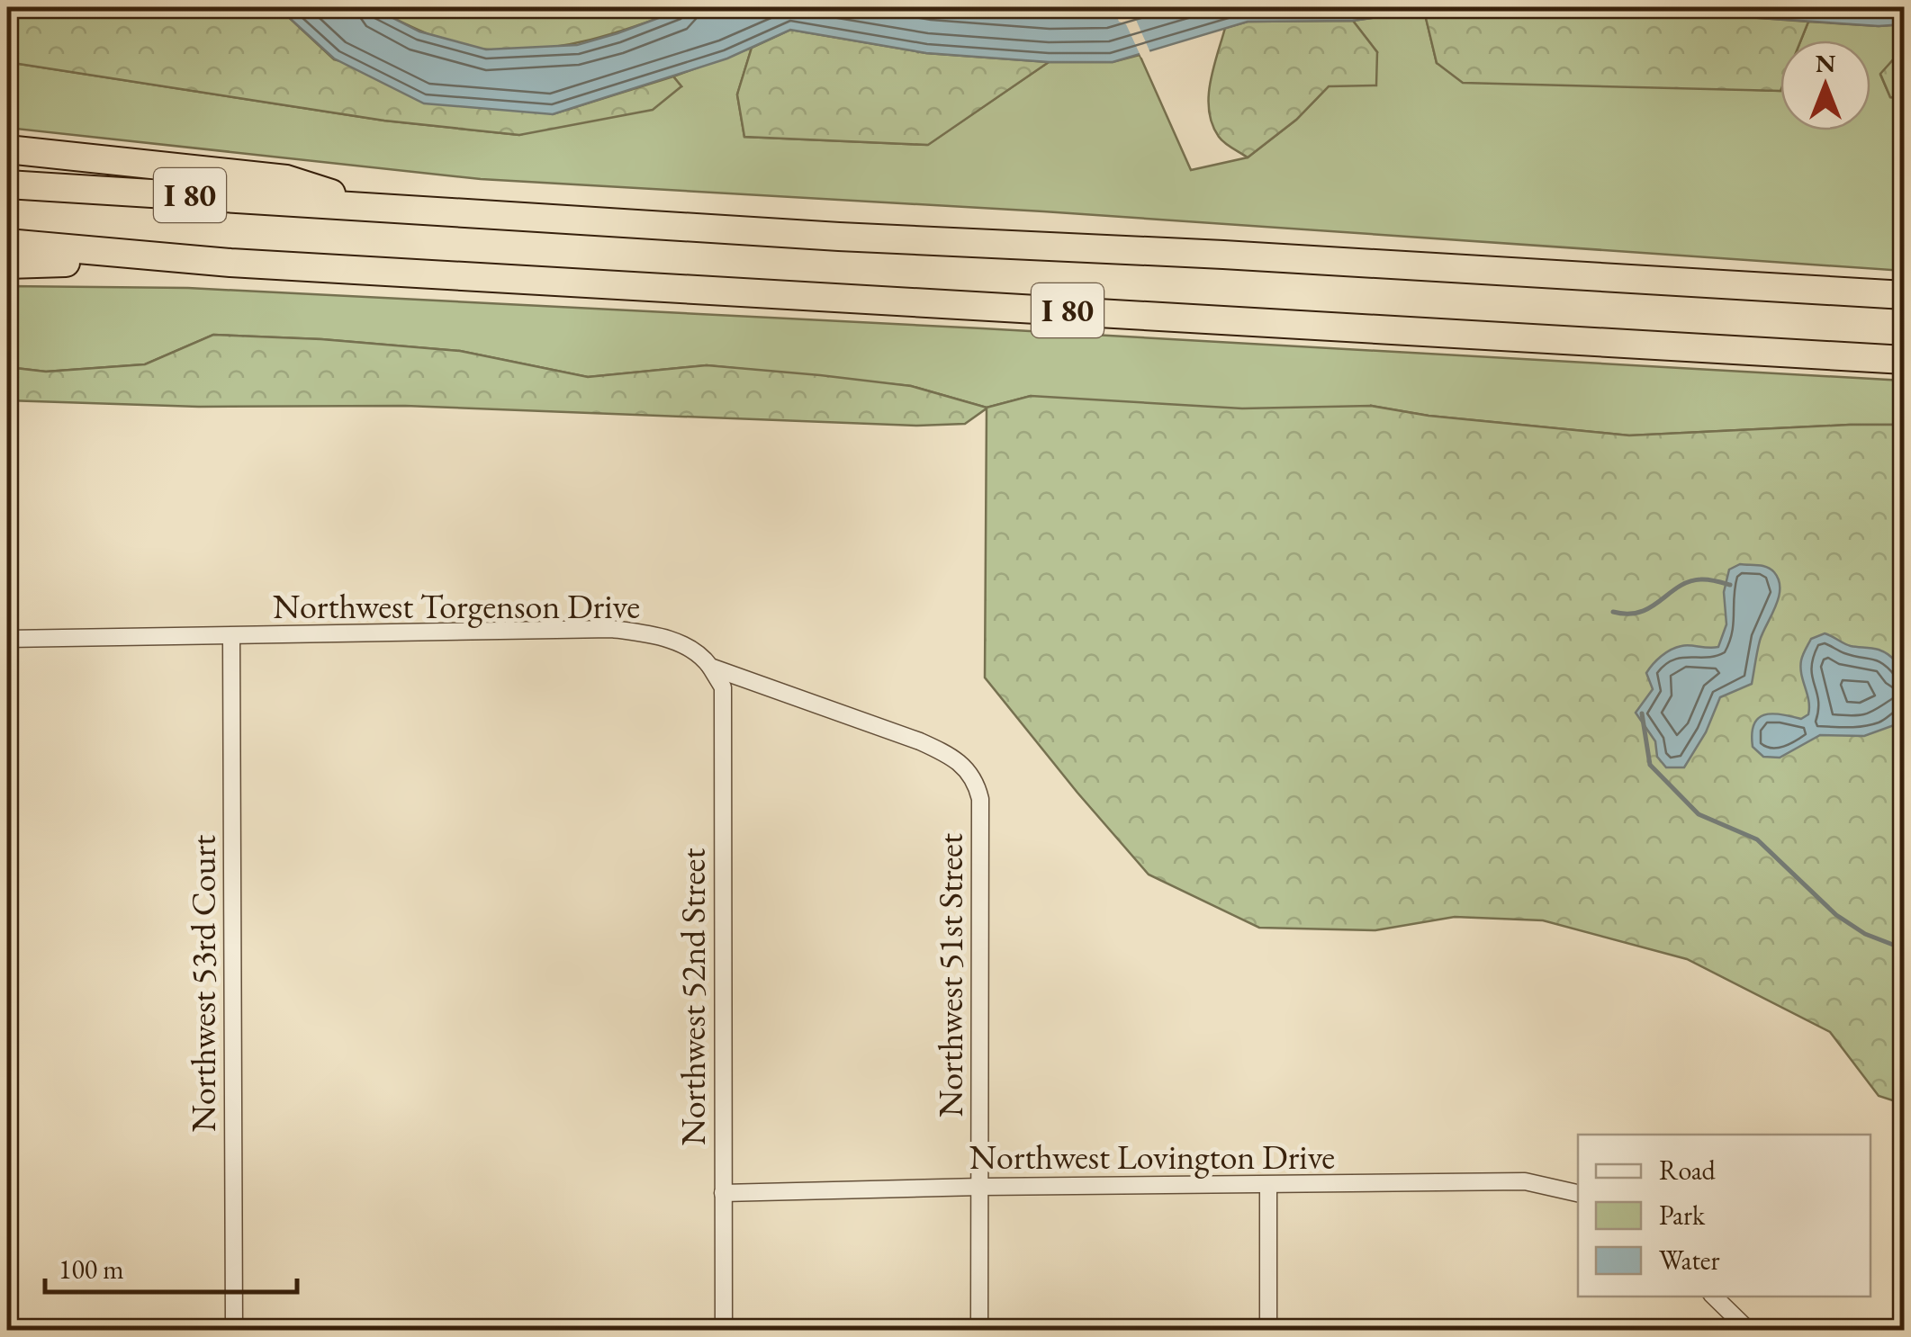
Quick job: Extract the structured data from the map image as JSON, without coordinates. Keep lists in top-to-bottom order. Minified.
{"streets":{"highway":["I 80"],"street":["Northwest Torgenson Drive","Northwest 51st Street","Northwest 53rd Court","Northwest 52nd Street","Northwest Lovington Drive"]},"crossings":[["Northwest Torgenson Drive","Northwest 51st Street"],["Northwest Torgenson Drive","Northwest 53rd Court"],["Northwest Torgenson Drive","Northwest 52nd Street"],["Northwest 51st Street","Northwest Lovington Drive"],["Northwest 52nd Street","Northwest Lovington Drive"]],"legend":["Road","Park","Water"],"scale_bar":"100 m","north":"top"}
